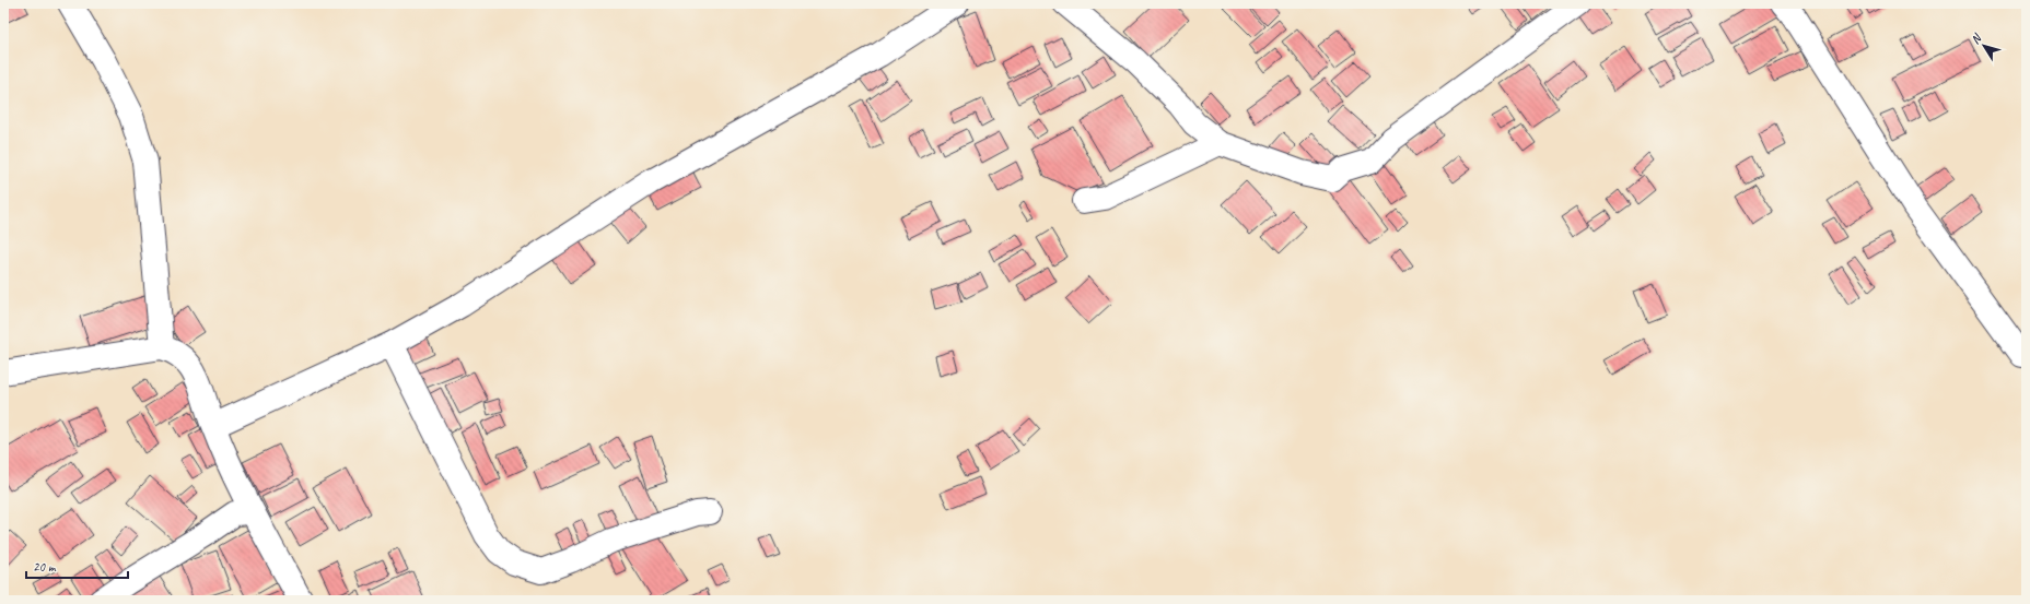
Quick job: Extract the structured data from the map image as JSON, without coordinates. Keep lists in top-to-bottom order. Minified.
{"scale_bar":"20 m","north":"top left"}
